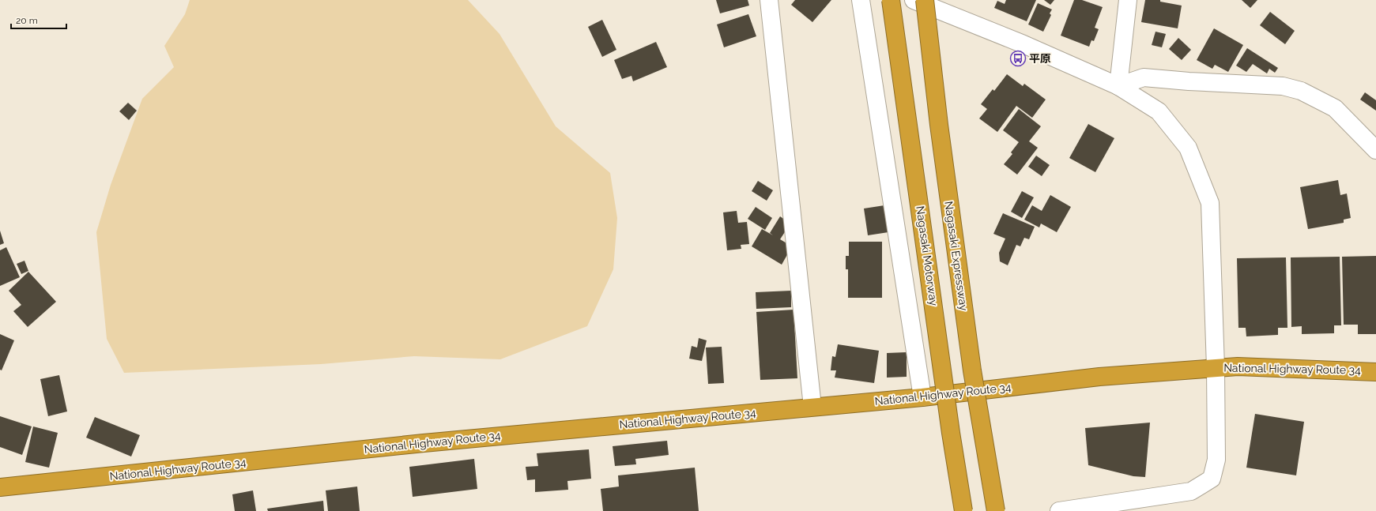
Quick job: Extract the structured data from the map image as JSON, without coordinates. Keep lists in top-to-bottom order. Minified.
{"streets":{"highway":["Nagasaki Motorway","Nagasaki Expressway","National Highway Route 34"]},"places":{"bus stop":["平原"]},"scale_bar":"20 m"}
